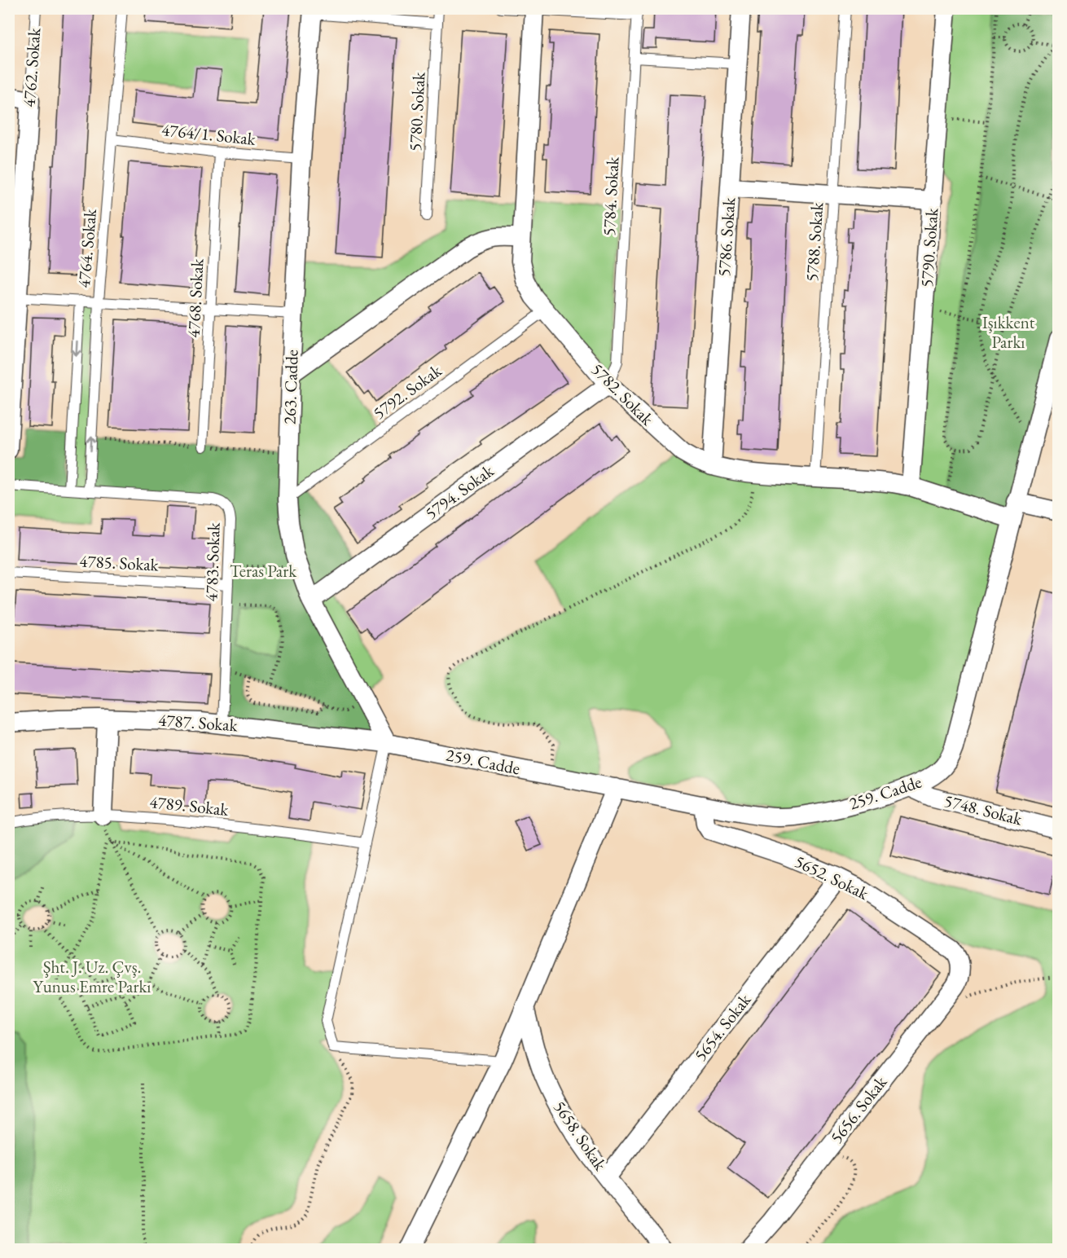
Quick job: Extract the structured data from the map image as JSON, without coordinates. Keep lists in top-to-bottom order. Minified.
{"streets":{"street":["4762. Sokak","5786. Sokak","5790. Sokak","263. Cadde","5782. Sokak","5794. Sokak","4787. Sokak","259. Cadde","5748. Sokak","5652. Sokak","5654. Sokak","5656. Sokak","5658. Sokak"],"lane":["5780. Sokak","4764/1. Sokak","5784. Sokak","5788. Sokak","4764. Sokak","4768. Sokak","5792. Sokak","4783. Sokak","4785. Sokak","4789. Sokak"]},"crossings":[["4764/1. Sokak","4764. Sokak"],["4764/1. Sokak","4768. Sokak"],["4764/1. Sokak","263. Cadde"],["5784. Sokak","5782. Sokak"],["5784. Sokak","5794. Sokak"],["5786. Sokak","5782. Sokak"],["5788. Sokak","5782. Sokak"],["5790. Sokak","5782. Sokak"],["4764. Sokak","4783. Sokak"],["263. Cadde","5792. Sokak"],["263. Cadde","5794. Sokak"],["263. Cadde","4787. Sokak"],["263. Cadde","259. Cadde"],["5792. Sokak","5782. Sokak"],["5782. Sokak","5794. Sokak"],["5782. Sokak","259. Cadde"],["4783. Sokak","4785. Sokak"],["4783. Sokak","4787. Sokak"],["4787. Sokak","259. Cadde"],["259. Cadde","5748. Sokak"],["259. Cadde","5652. Sokak"],["5652. Sokak","5654. Sokak"],["5652. Sokak","5656. Sokak"],["5654. Sokak","5658. Sokak"]],"parks":["Işıkkent Parkı","Teras Park","Şht. J. Uz. Çvş. Yunus Emre Parkı"]}
